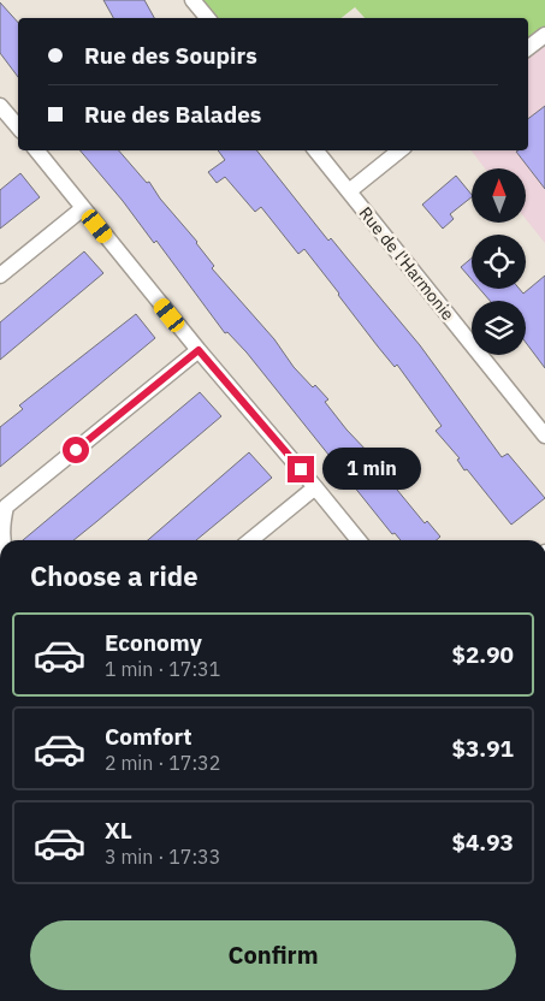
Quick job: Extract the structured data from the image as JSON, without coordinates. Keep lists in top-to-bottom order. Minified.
{"streets":{"street":["Rue de l'Harmonie"]},"north":"top","page":{"banner":["Rue des Soupirs","Rue des Balades"],"bubble":"1 min","heading":"Choose a ride","list":[{"name":"Economy","note":"1 min · 17:31","value":"$2.90"},{"name":"Comfort","note":"2 min · 17:32","value":"$3.91"},{"name":"XL","note":"3 min · 17:33","value":"$4.93"}],"buttons":"Confirm"}}
